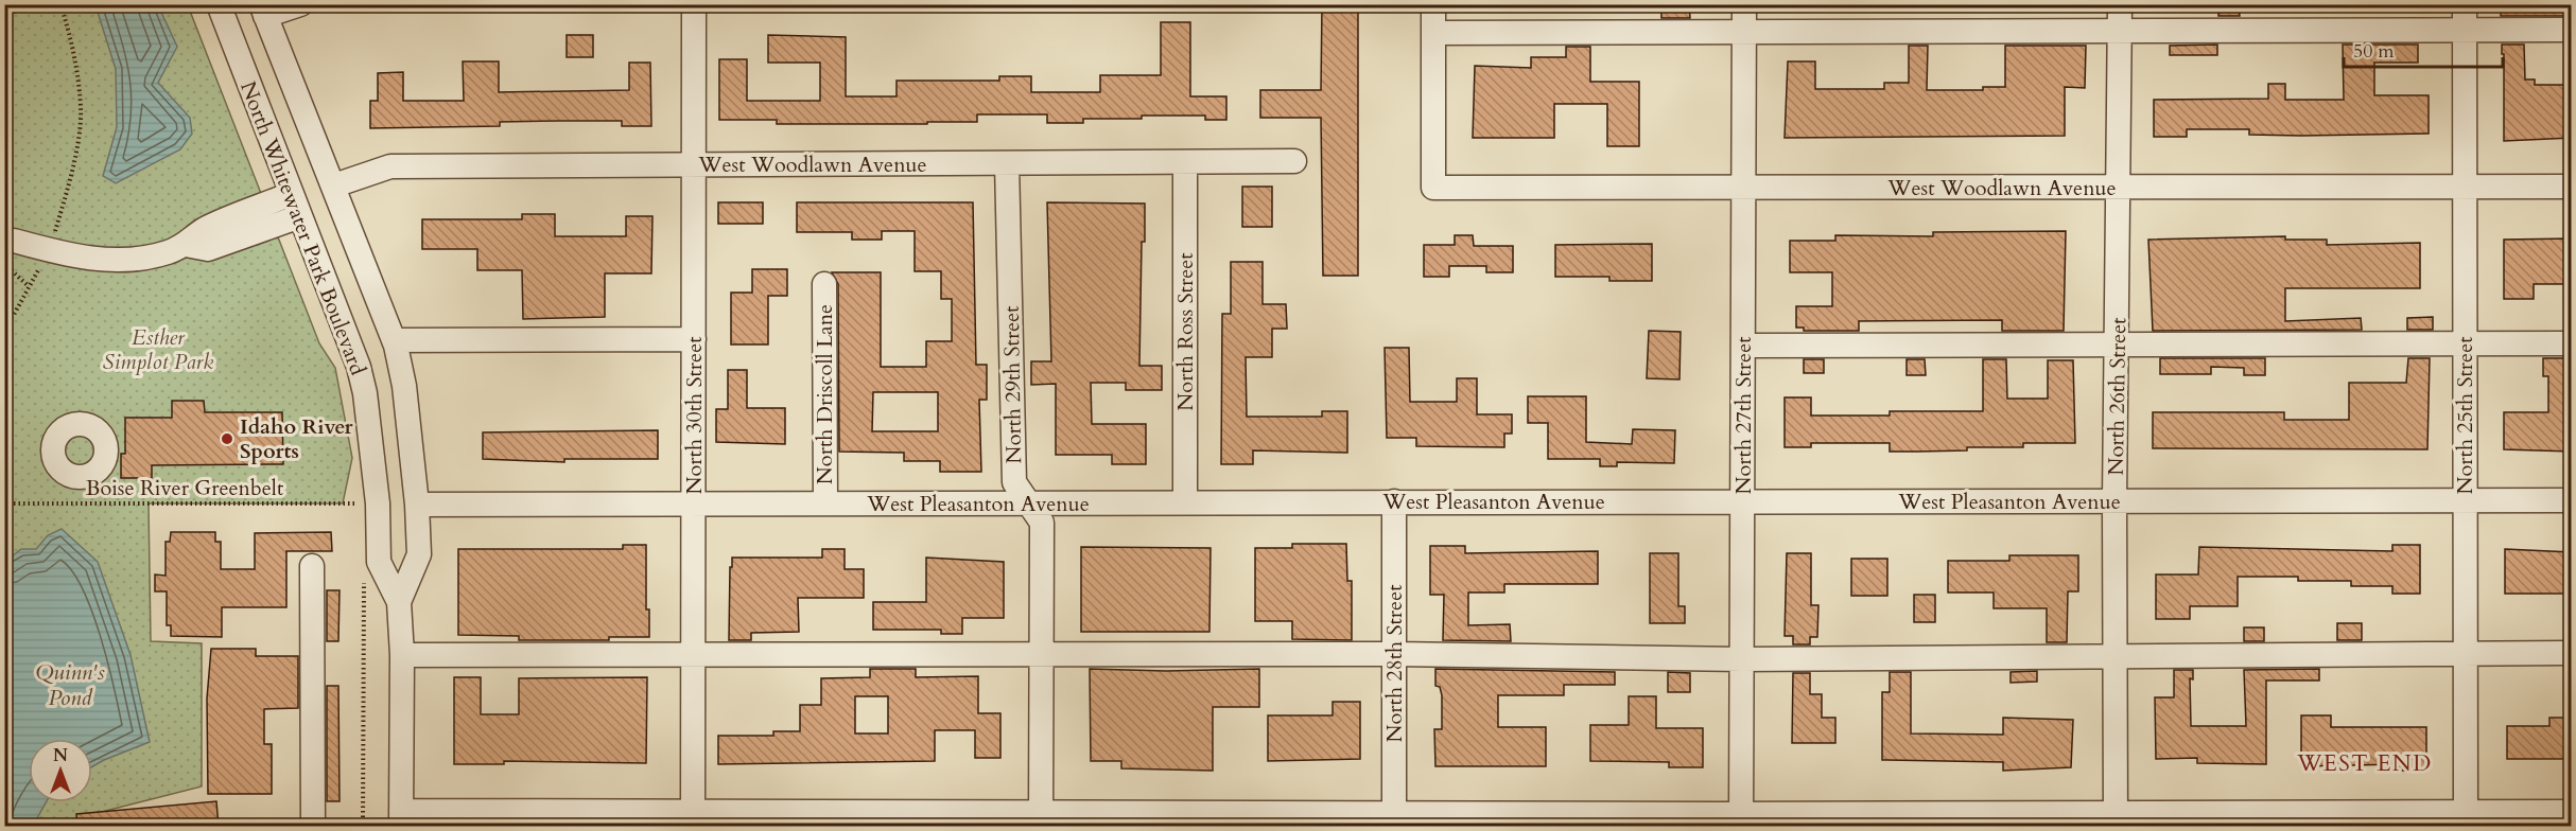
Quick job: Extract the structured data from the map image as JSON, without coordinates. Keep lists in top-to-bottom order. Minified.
{"streets":{"street":["West Woodlawn Avenue","North Whitewater Park Boulevard","North Ross Street","North 29th Street","North Driscoll Lane","North 26th Street","North 30th Street","North 27th Street","North 25th Street","West Pleasanton Avenue","North 28th Street"],"path":["Boise River Greenbelt"]},"crossings":[["West Woodlawn Avenue","North Whitewater Park Boulevard"],["West Woodlawn Avenue","North Ross Street"],["West Woodlawn Avenue","North 29th Street"],["West Woodlawn Avenue","North 26th Street"],["West Woodlawn Avenue","North 30th Street"],["West Woodlawn Avenue","North 27th Street"],["West Woodlawn Avenue","North 25th Street"],["North Whitewater Park Boulevard","West Pleasanton Avenue"],["North Ross Street","West Pleasanton Avenue"],["North 29th Street","West Pleasanton Avenue"],["North Driscoll Lane","West Pleasanton Avenue"],["North 26th Street","West Pleasanton Avenue"],["North 30th Street","West Pleasanton Avenue"],["North 27th Street","West Pleasanton Avenue"],["North 25th Street","West Pleasanton Avenue"],["West Pleasanton Avenue","North 28th Street"]],"districts":["WEST END"],"water":["Quinn's Pond"],"parks":["Esther Simplot Park"],"places":["Idaho River Sports"],"scale_bar":"50 m","north":"top"}
